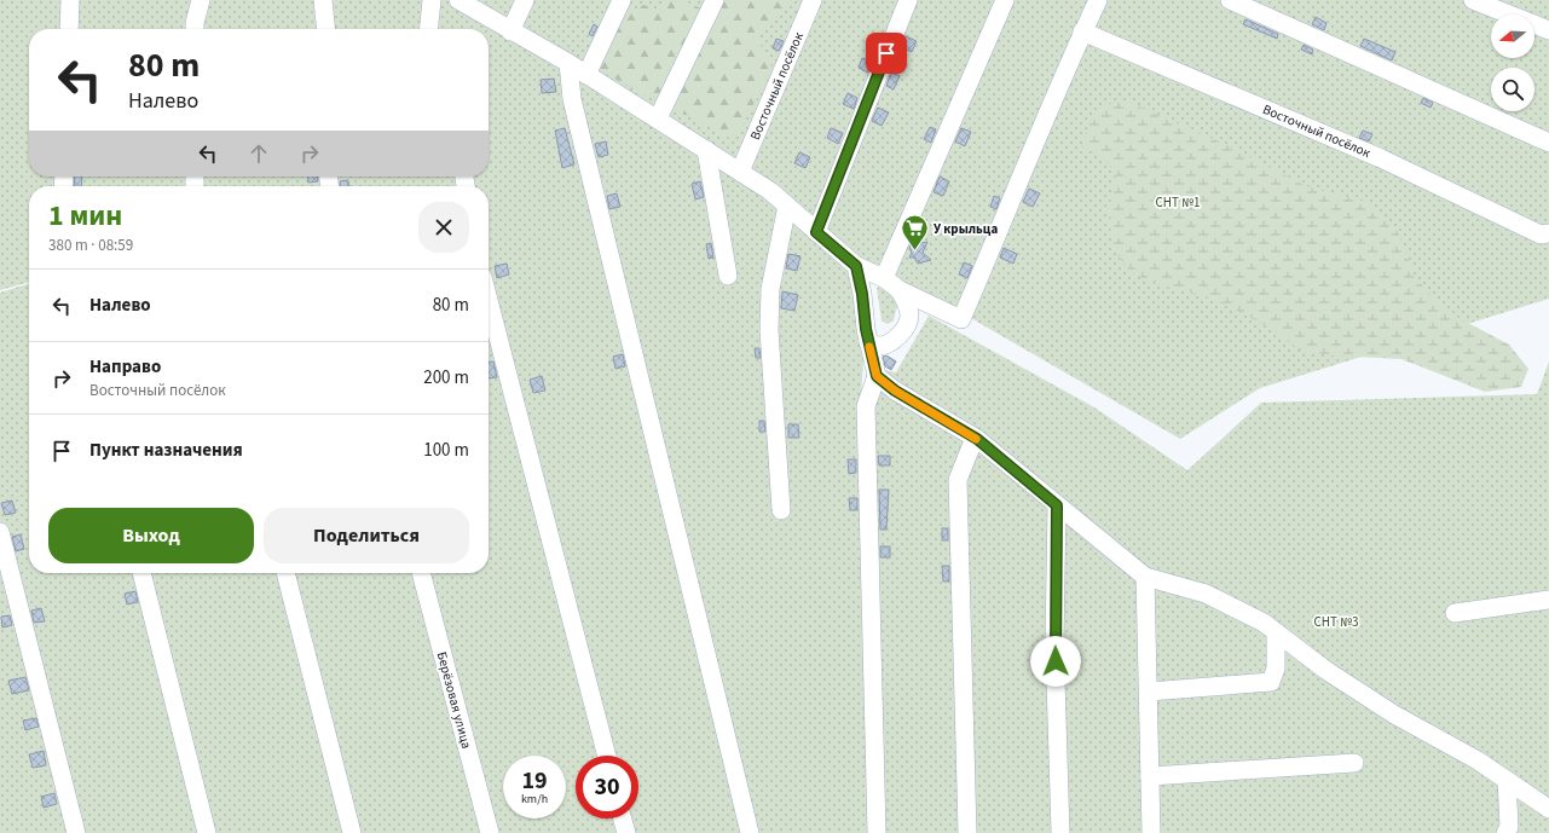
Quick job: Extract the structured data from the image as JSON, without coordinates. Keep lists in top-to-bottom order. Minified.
{"streets":{"street":["Восточный посёлок","Берёзовая улица"]},"parks":["СНТ №1","СНТ №3"],"places":{"supermarket":["У крыльца"]},"north":"left","page":{"turn":["80 m","Налево"],"heading":["1 мин","380 m · 08:59"],"list":[{"name":"Налево","value":"80 m"},{"name":"Направо","note":"Восточный посёлок","value":"200 m"},{"name":"Пункт назначения","value":"100 m"}],"buttons":["Выход","Поделиться"],"speed":"19 km/h","limit":"30"}}
